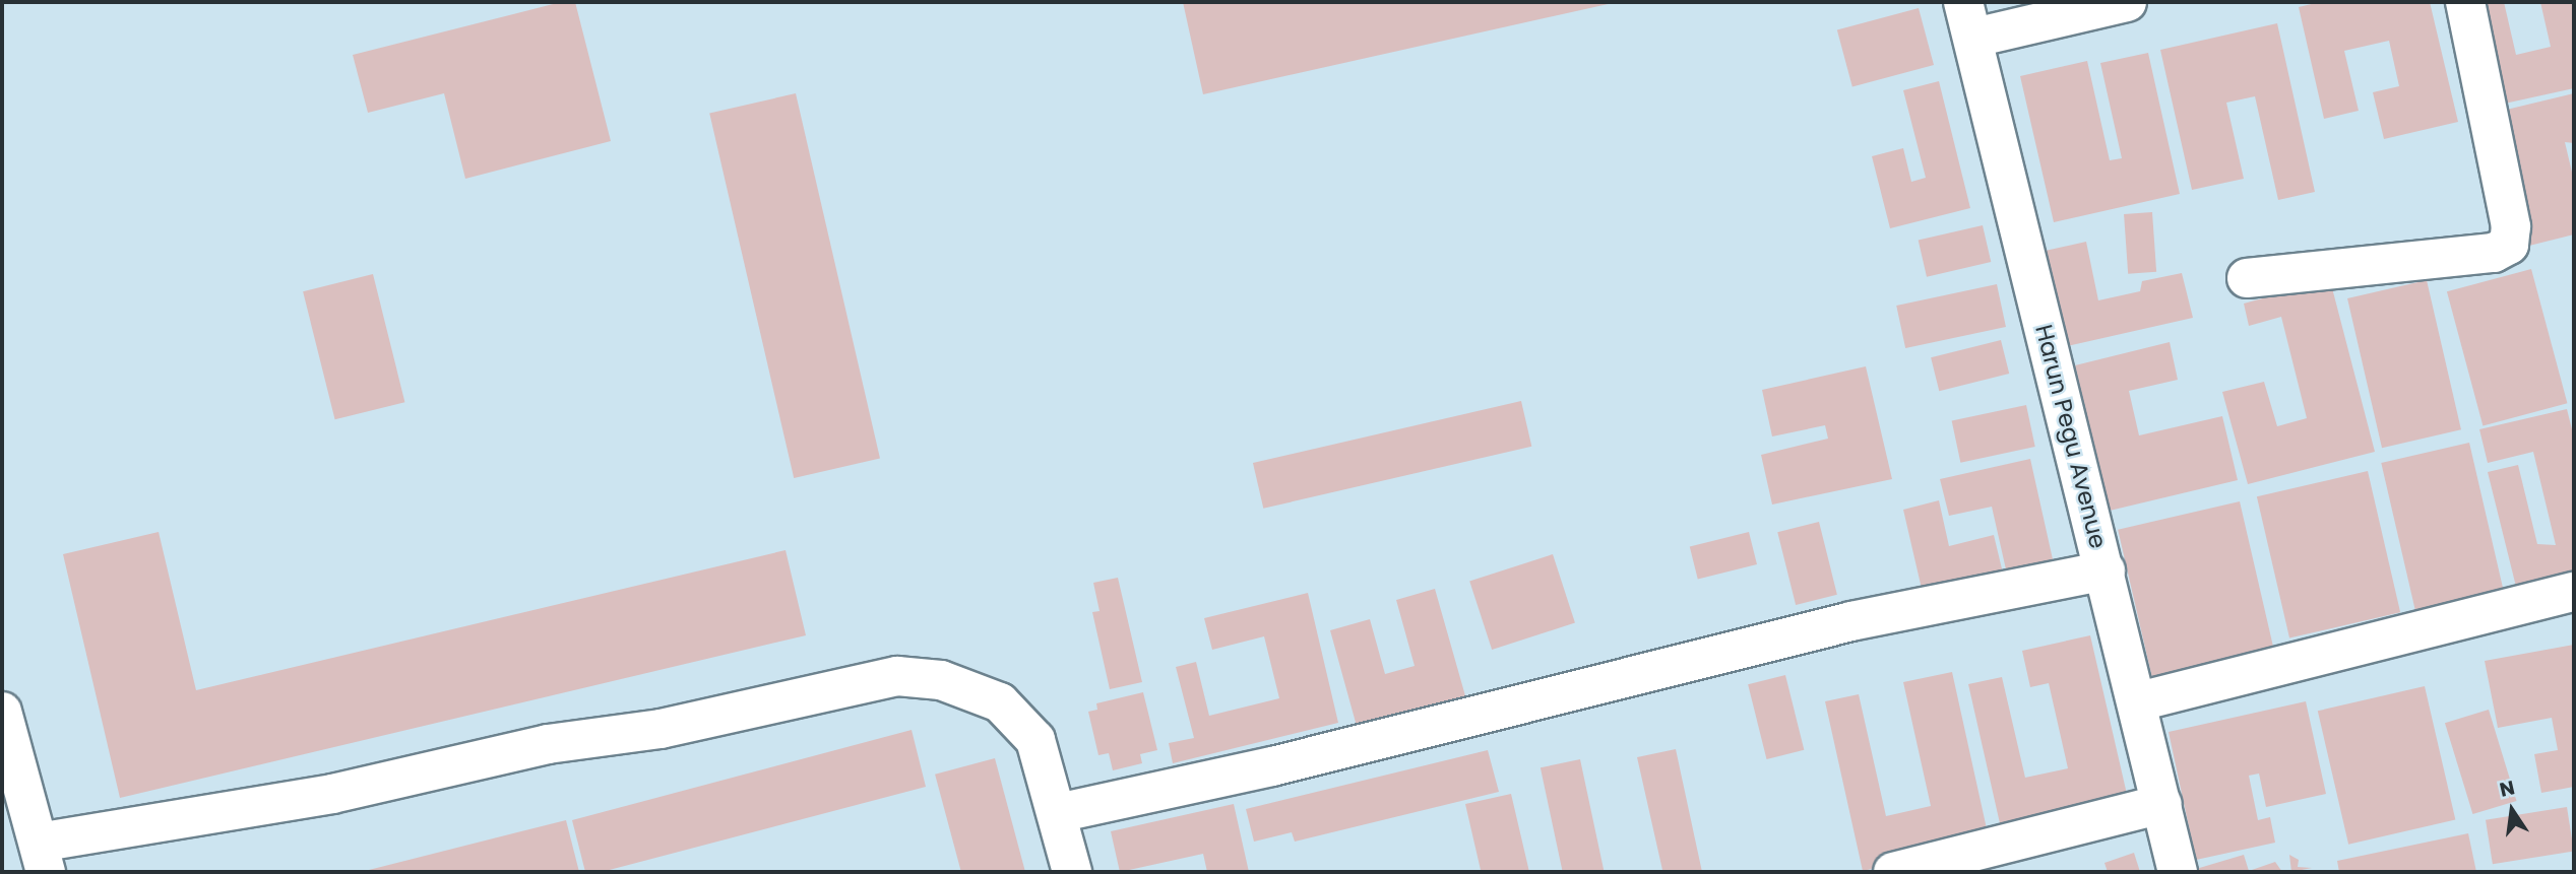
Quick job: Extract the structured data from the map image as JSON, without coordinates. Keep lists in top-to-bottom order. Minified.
{"streets":{"street":["Harun Pegu Avenue"]},"north":"top"}
